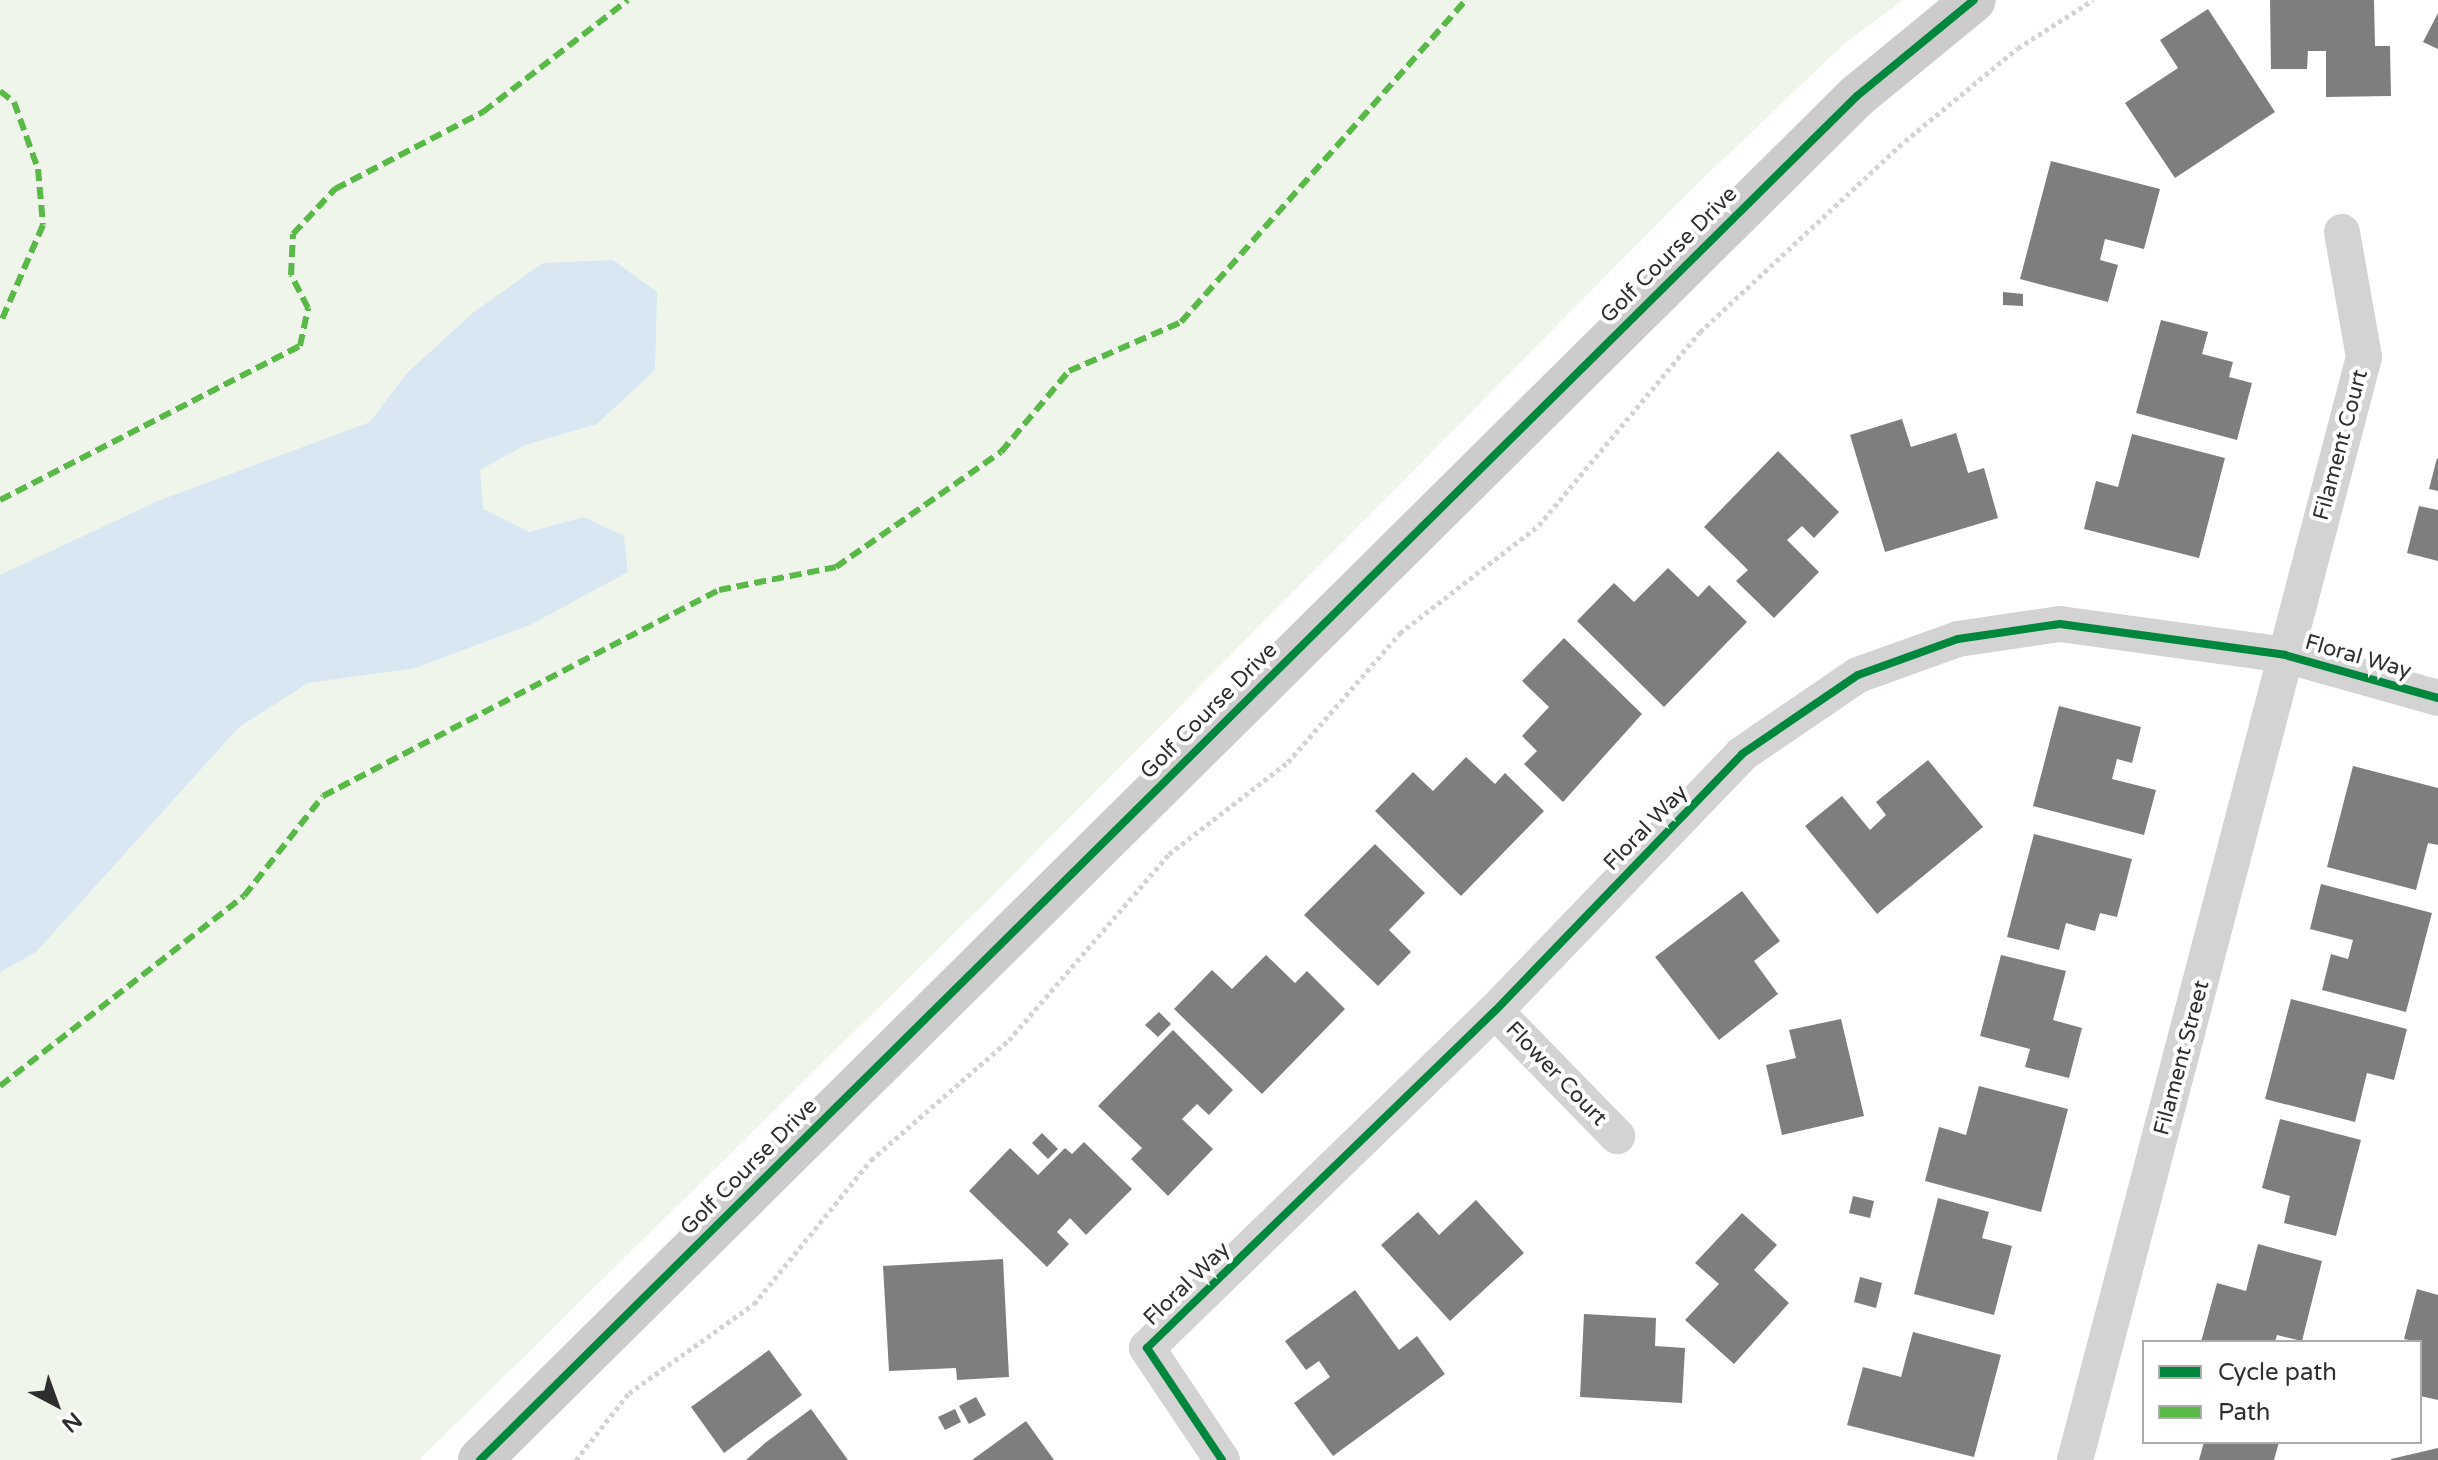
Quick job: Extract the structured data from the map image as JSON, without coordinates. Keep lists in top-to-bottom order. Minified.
{"streets":{"street":["Golf Course Drive","Filament Court","Floral Way","Filament Street","Flower Court"]},"crossings":[["Filament Court","Floral Way"],["Filament Court","Filament Street"],["Floral Way","Filament Street"],["Floral Way","Flower Court"]],"legend":["Cycle path","Path"],"north":"bottom right"}
